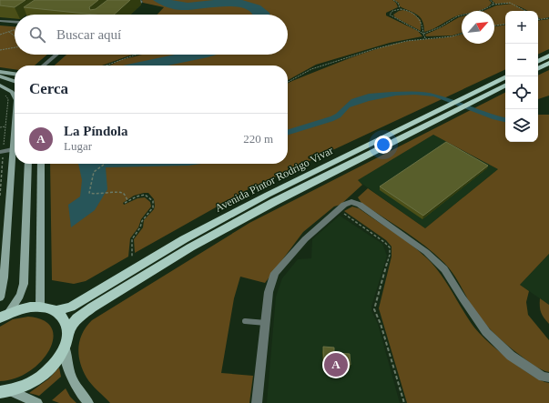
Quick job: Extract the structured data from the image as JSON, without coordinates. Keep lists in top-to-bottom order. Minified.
{"streets":{"main road":["Avenida Pintor Rodrigo Vivar"]},"north":"top right","page":{"map_buttons":["+","−"],"search":"Buscar aquí","heading":"Cerca","list":[{"mark":"A","name":"La Píndola","note":"Lugar","value":"220 m"}],"pins":"A"}}
